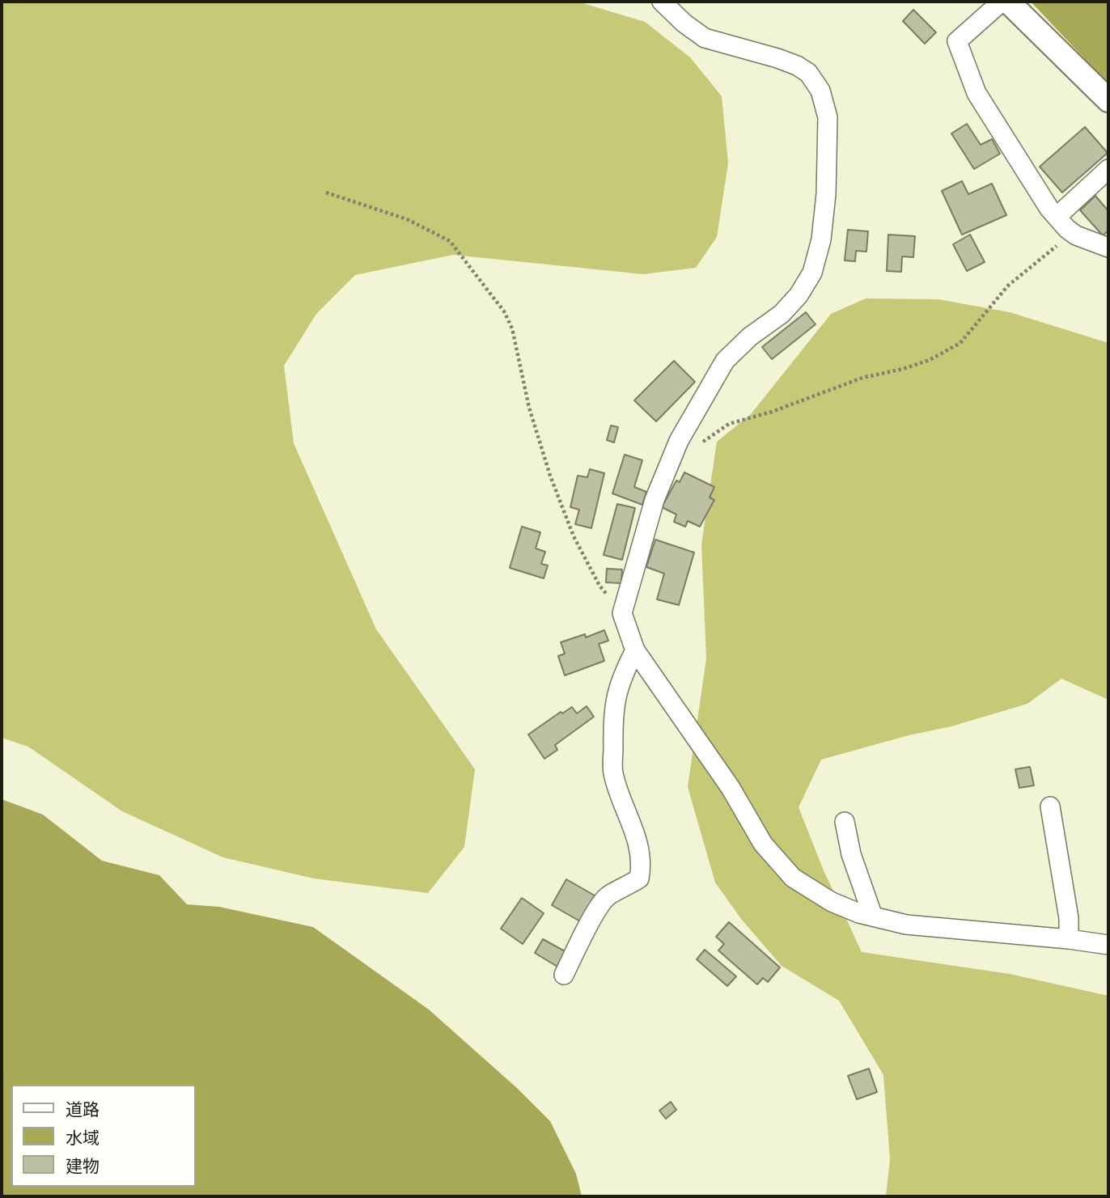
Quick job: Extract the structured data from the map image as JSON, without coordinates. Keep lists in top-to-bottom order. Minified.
{"legend":["道路","水域","建物"]}
